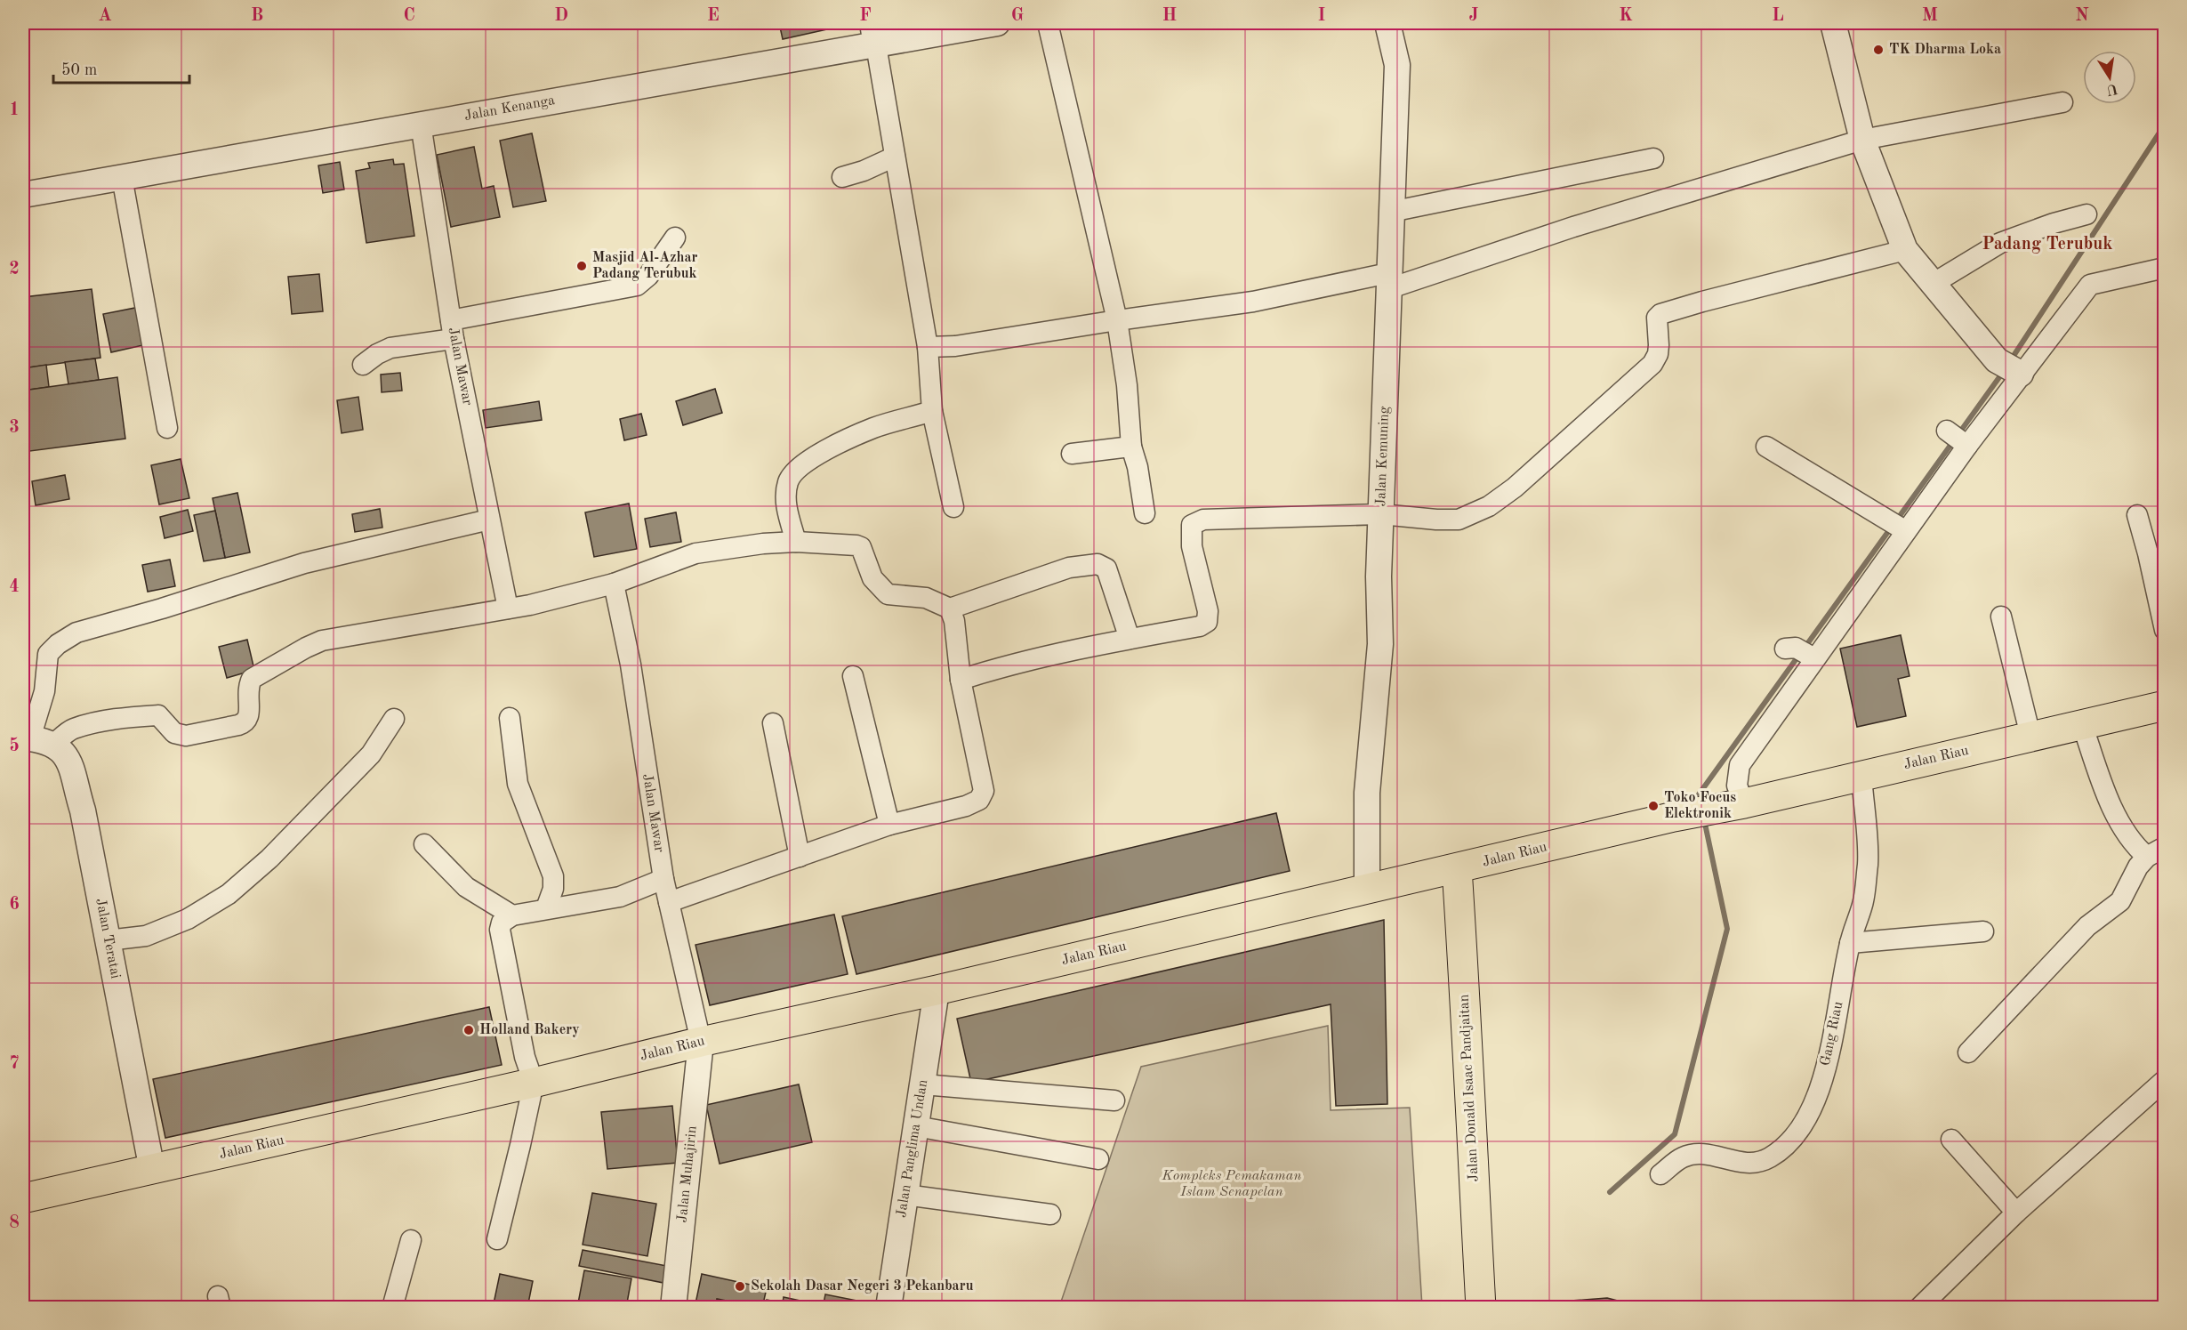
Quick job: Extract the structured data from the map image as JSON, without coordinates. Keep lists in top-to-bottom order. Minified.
{"streets":{"main road":["Jalan Riau","Jalan Donald Isaac Pandjaitan"],"street":["Jalan Kenanga","Jalan Mawar","Jalan Kemuning","Jalan Teratai","Gang Riau","Jalan Panglima Undan","Jalan Muhajirin"]},"crossings":[["Jalan Kenanga","Jalan Mawar"],["Jalan Mawar","Jalan Riau"],["Jalan Mawar","Jalan Muhajirin"],["Jalan Kemuning","Jalan Riau"],["Jalan Riau","Jalan Teratai"],["Jalan Riau","Gang Riau"],["Jalan Riau","Jalan Donald Isaac Pandjaitan"],["Jalan Riau","Jalan Panglima Undan"],["Jalan Riau","Jalan Muhajirin"]],"districts":["Padang Terubuk"],"parks":["Kompleks Pemakaman Islam Senapelan"],"places":["TK Dharma Loka","Masjid Al-Azhar Padang Terubuk","Toko Focus Elektronik","Holland Bakery","Sekolah Dasar Negeri 3 Pekanbaru"],"scale_bar":"50 m","north":"bottom","grid":{"columns":["A","B","C","D","E","F","G","H","I","J","K","L","M","N"],"rows":["1","2","3","4","5","6","7","8"]}}
